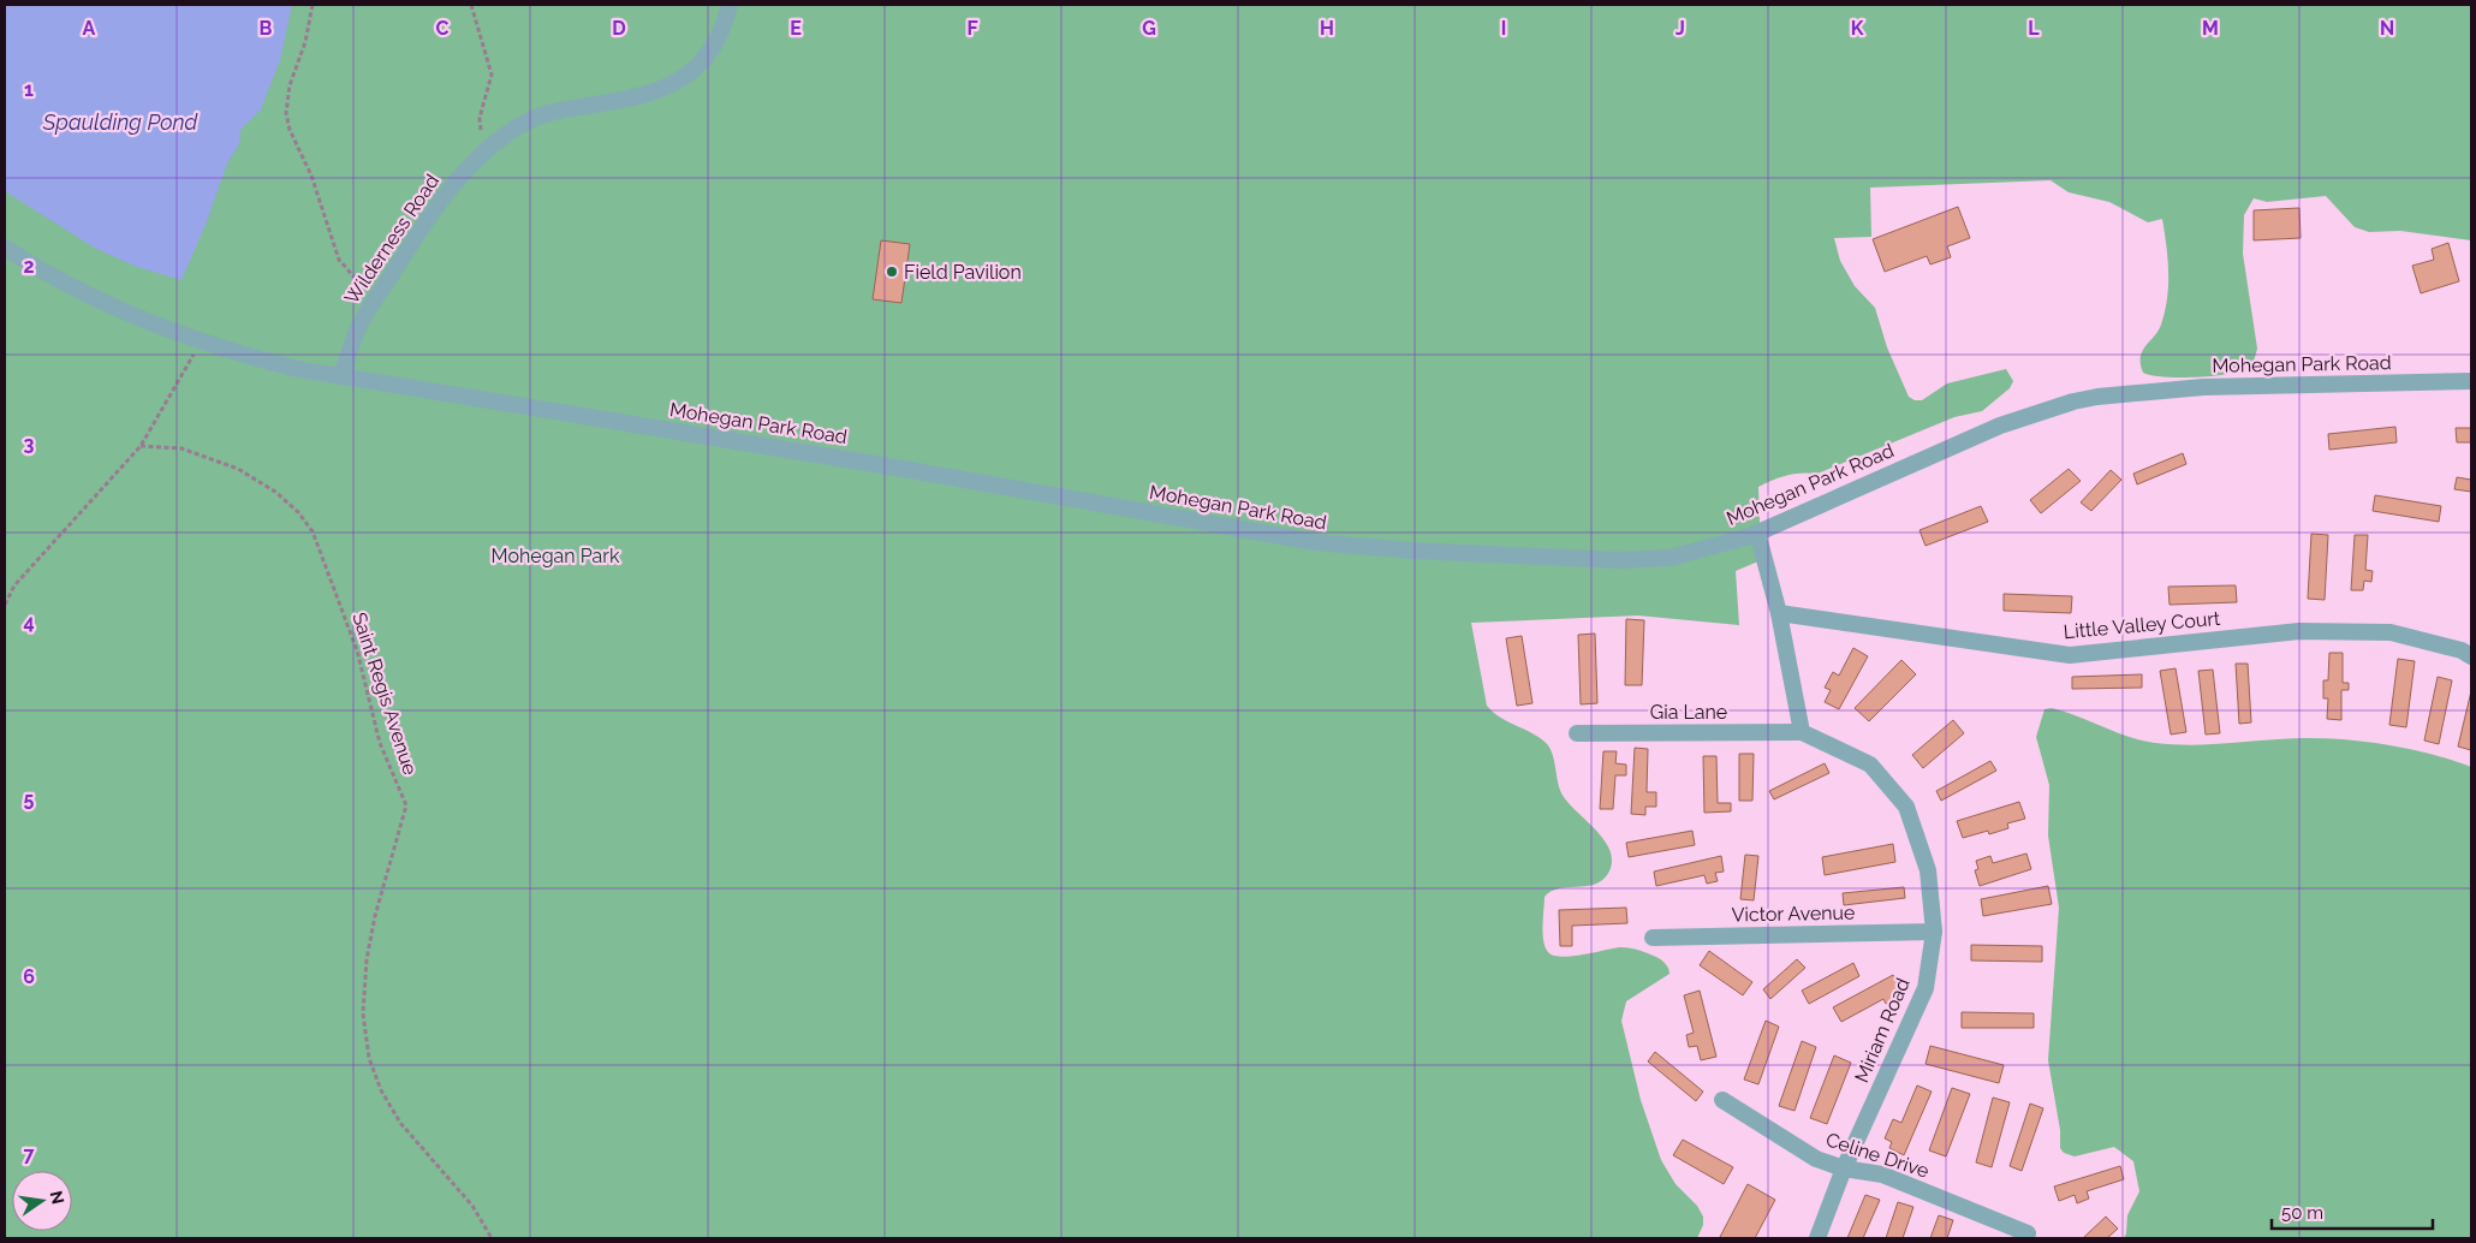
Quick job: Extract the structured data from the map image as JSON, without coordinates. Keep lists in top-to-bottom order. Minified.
{"streets":{"street":["Wilderness Road","Mohegan Park Road","Little Valley Court","Gia Lane","Victor Avenue","Miriam Road","Celine Drive"],"path":["Saint Regis Avenue"]},"crossings":[["Wilderness Road","Mohegan Park Road"],["Gia Lane","Miriam Road"],["Victor Avenue","Miriam Road"],["Miriam Road","Celine Drive"]],"water":["Spaulding Pond"],"parks":["Mohegan Park"],"places":["Field Pavilion"],"scale_bar":"50 m","north":"right","grid":{"columns":["A","B","C","D","E","F","G","H","I","J","K","L","M","N"],"rows":["1","2","3","4","5","6","7"]}}
